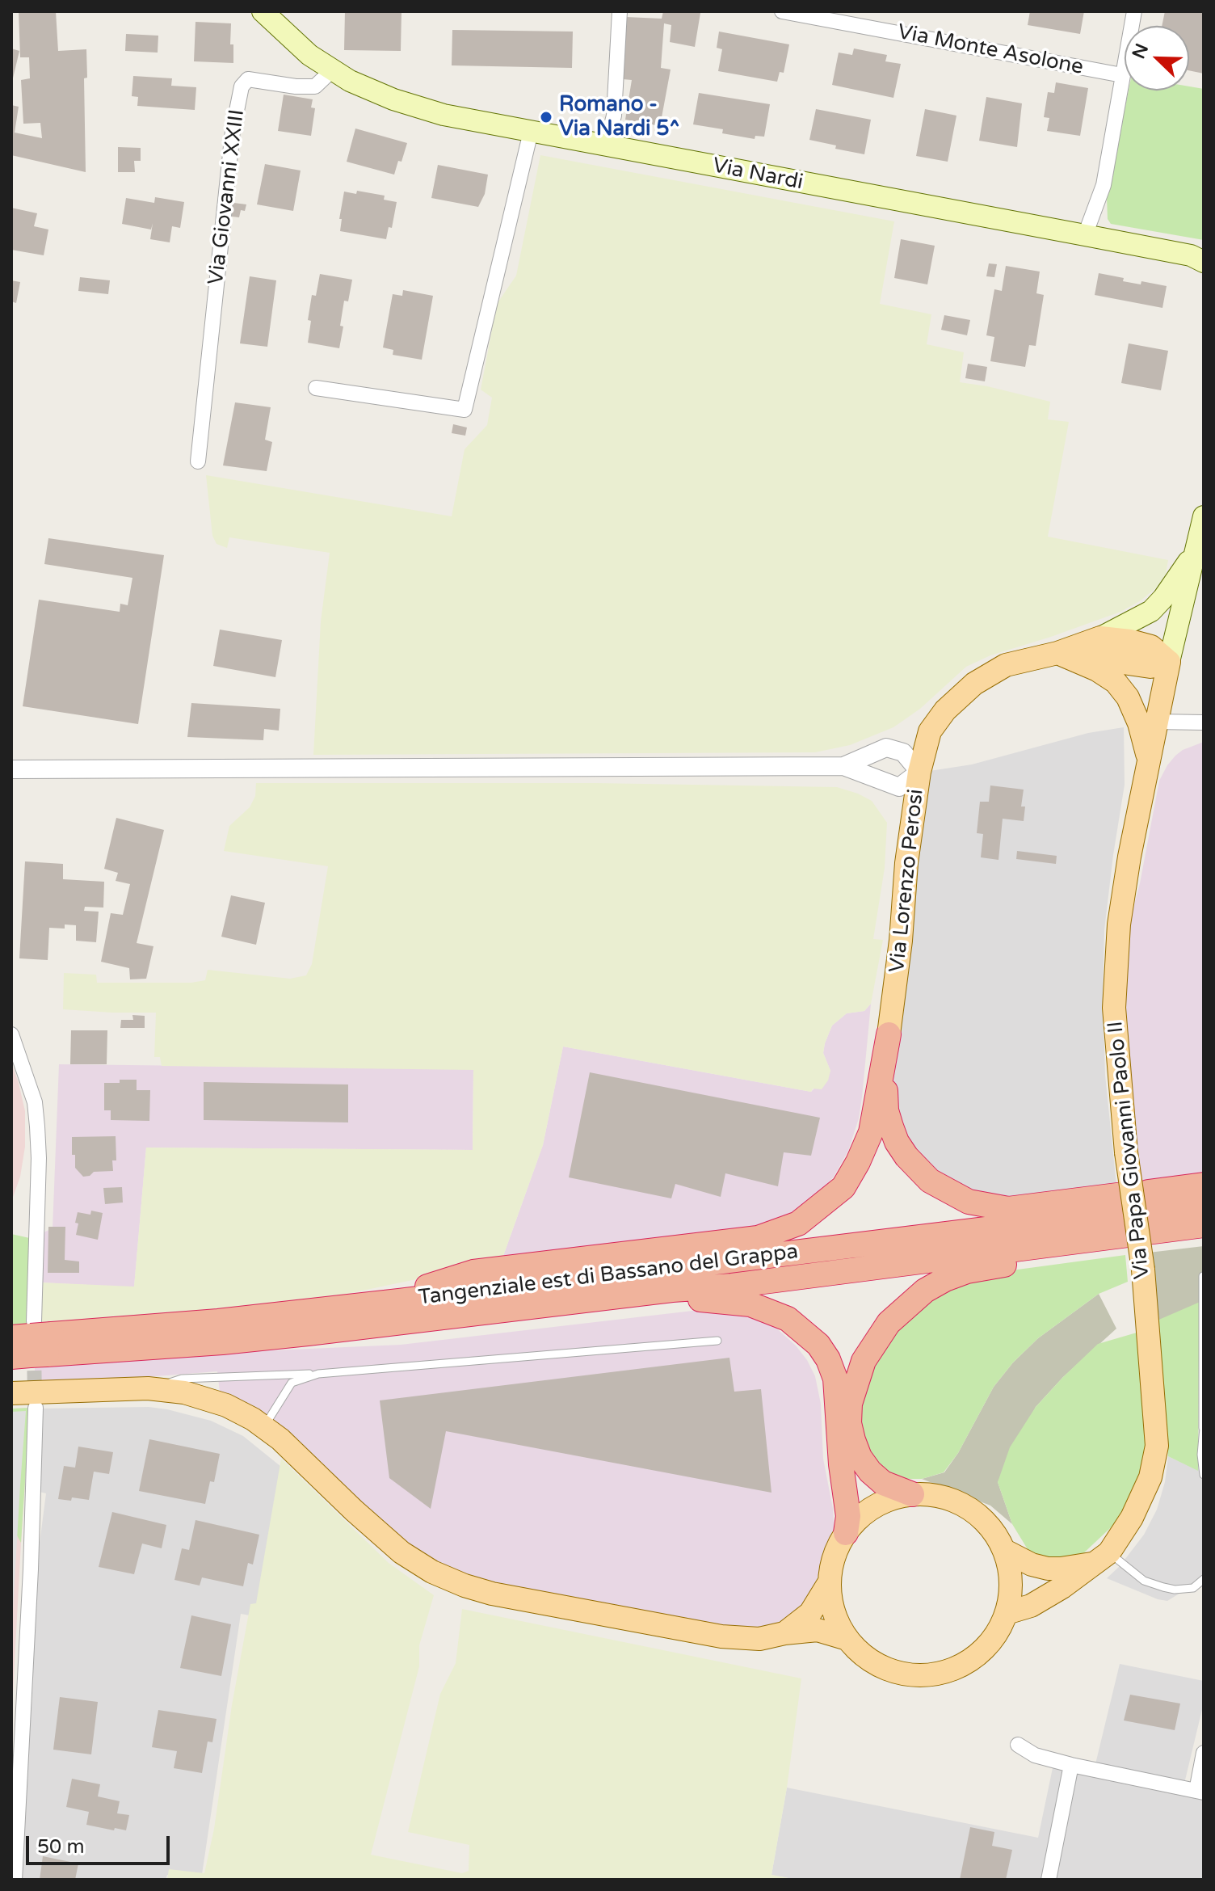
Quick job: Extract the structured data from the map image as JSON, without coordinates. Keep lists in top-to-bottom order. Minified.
{"streets":{"highway":["Tangenziale est di Bassano del Grappa"],"main road":["Via Nardi","Via Lorenzo Perosi","Via Papa Giovanni Paolo II"],"street":["Via Monte Asolone","Via Giovanni XXIII"]},"crossings":[["Via Nardi","Via Giovanni XXIII"]],"places":["Romano - Via Nardi 5^"],"scale_bar":"50 m","north":"top left"}
